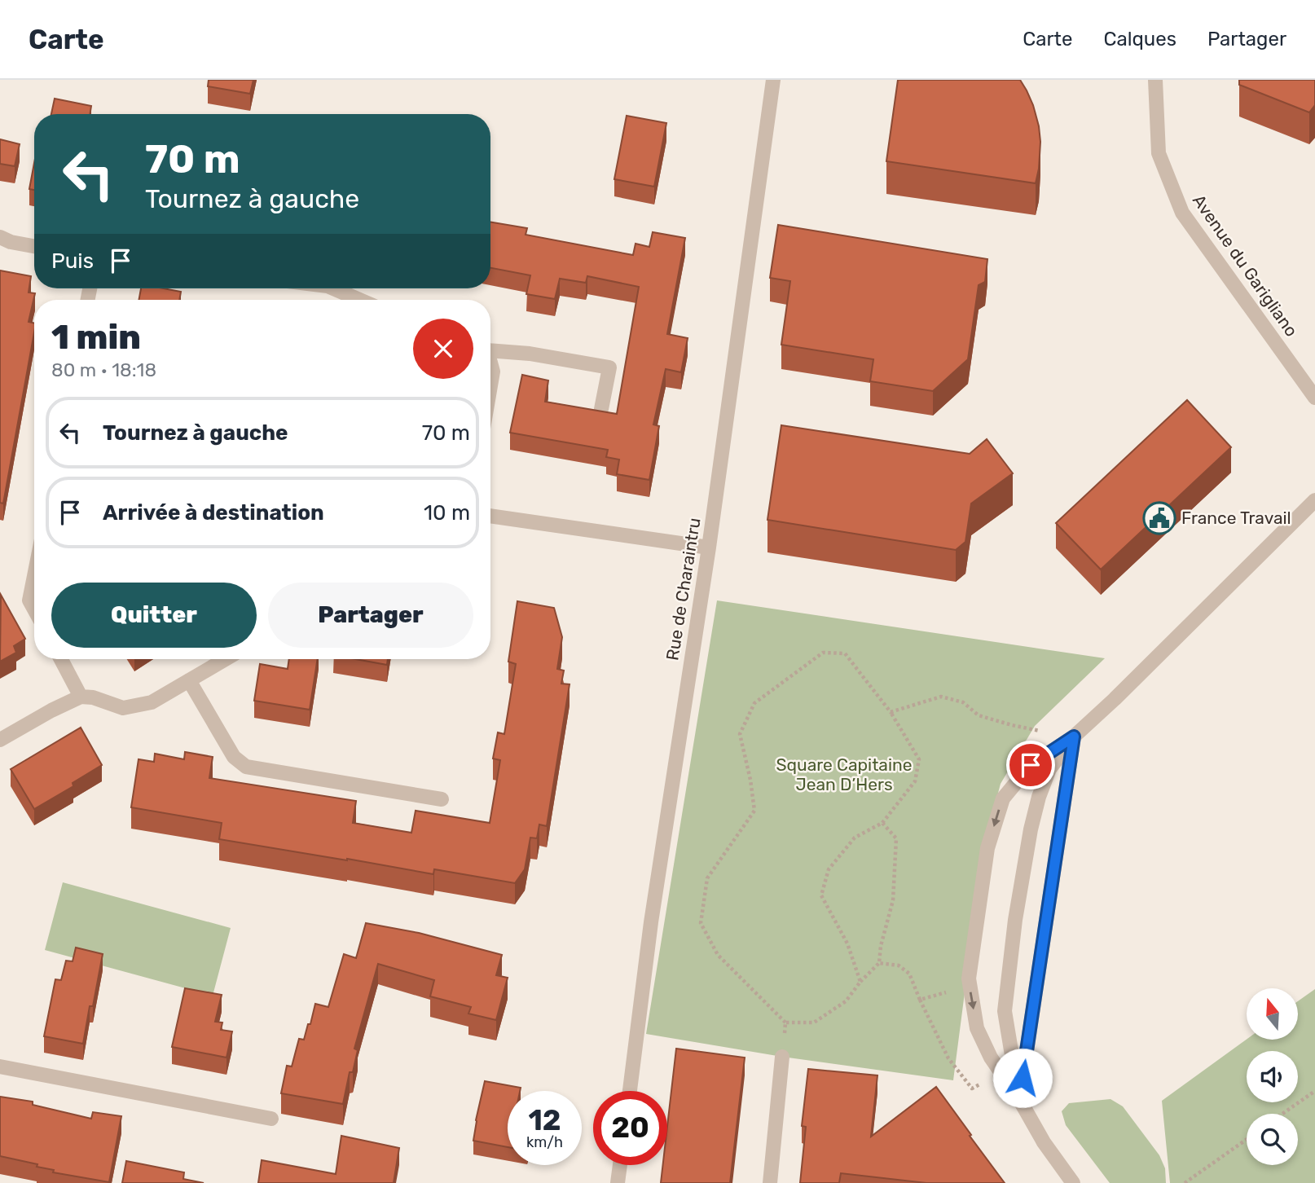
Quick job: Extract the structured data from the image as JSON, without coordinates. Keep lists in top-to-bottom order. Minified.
{"streets":{"street":["Avenue du Garigliano","Rue de Charaintru"]},"parks":["Square Capitaine Jean D’Hers"],"places":{"public building":["France Travail"]},"north":"top","page":{"header":"Carte","nav":["Carte","Calques","Partager"],"turn":["70 m","Tournez à gauche"],"then":"Puis","heading":["1 min","80 m · 18:18"],"list":[{"name":"Tournez à gauche","value":"70 m"},{"name":"Arrivée à destination","value":"10 m"}],"buttons":["Quitter","Partager"],"speed":"12 km/h","limit":"20"}}
